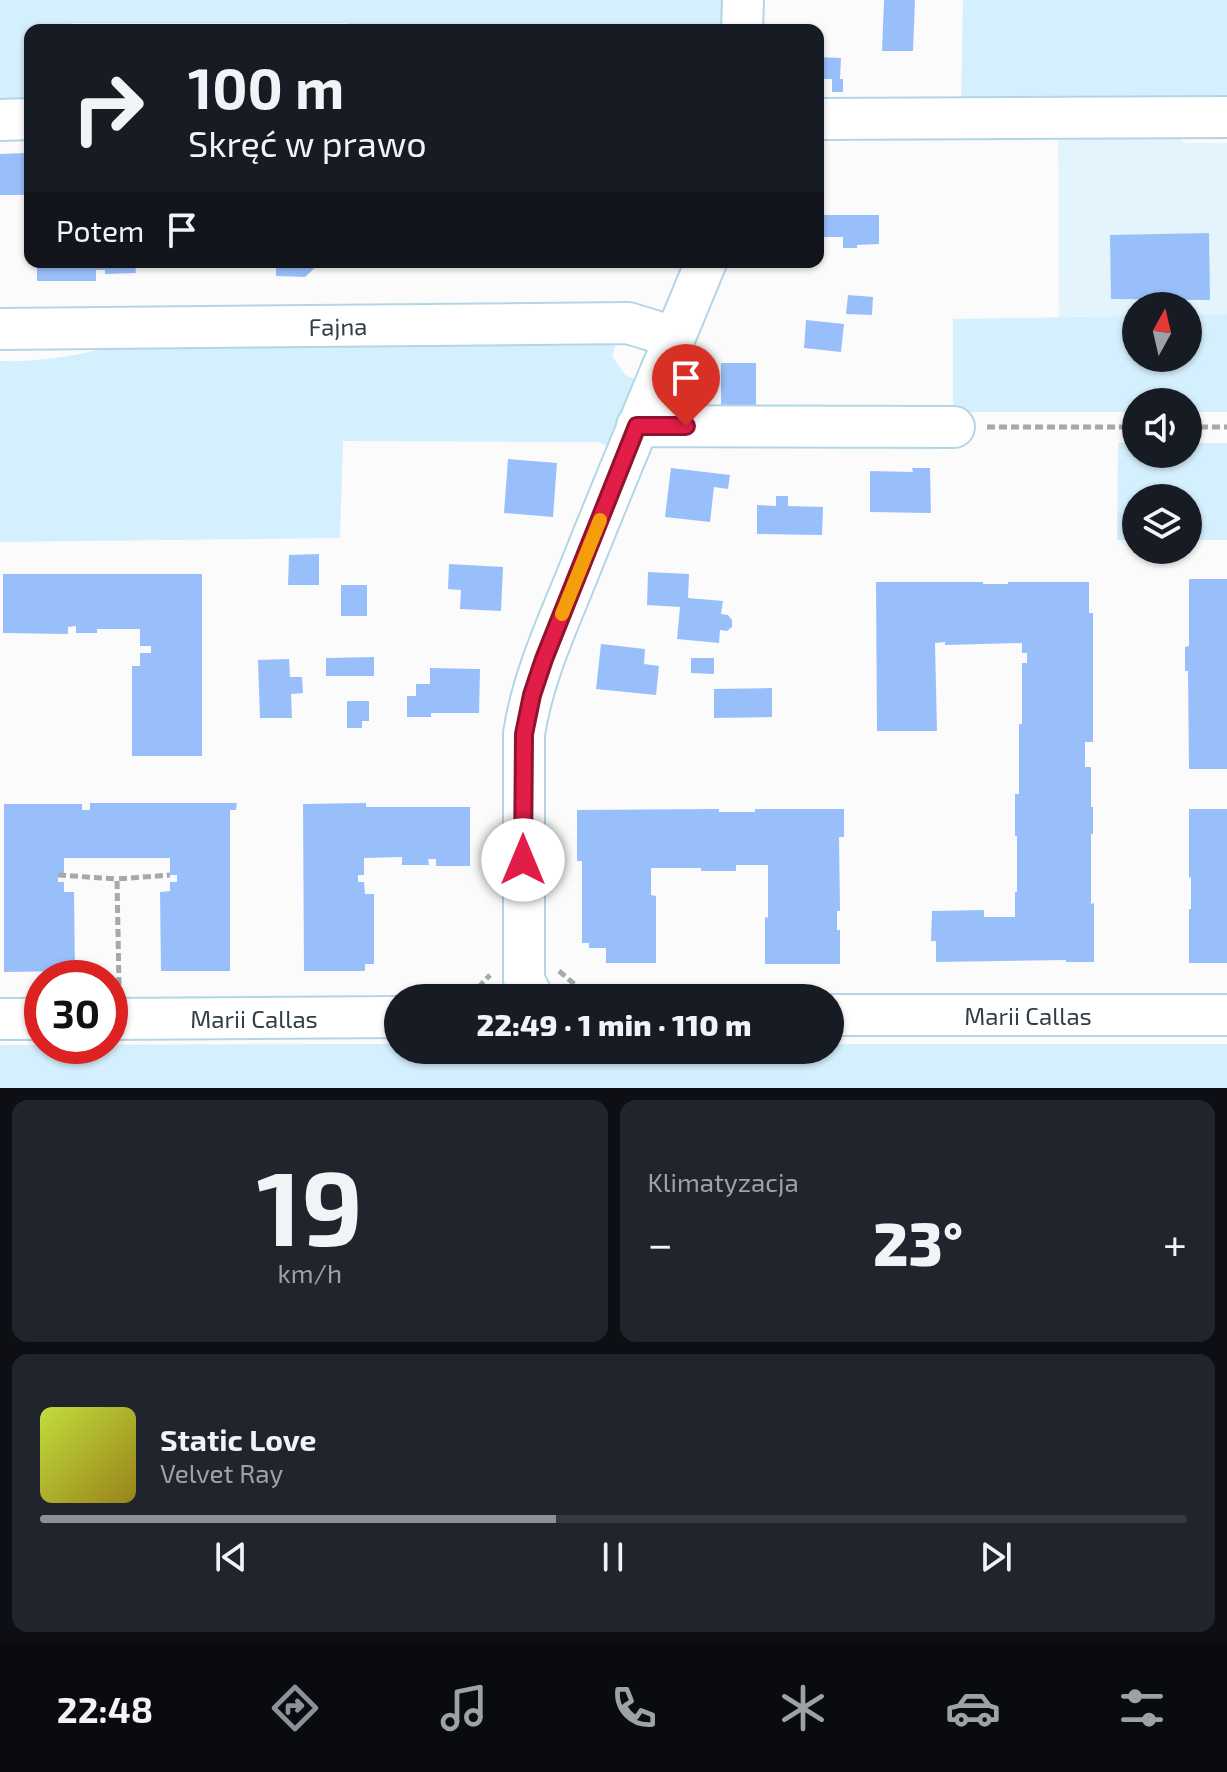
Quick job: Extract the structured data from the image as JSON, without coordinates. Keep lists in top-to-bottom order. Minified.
{"streets":{"street":["Fajna","Marii Callas"]},"north":"top","page":{"turn":["100 m","Skręć w prawo"],"then":"Potem","limit":"30","trip":"22:49 · 1 min · 110 m","tile":[["19","km/h"],"Klimatyzacja"],"heat":["−","23°","+"],"song":["Static Love","Velvet Ray"],"tabs":"22:48"}}
